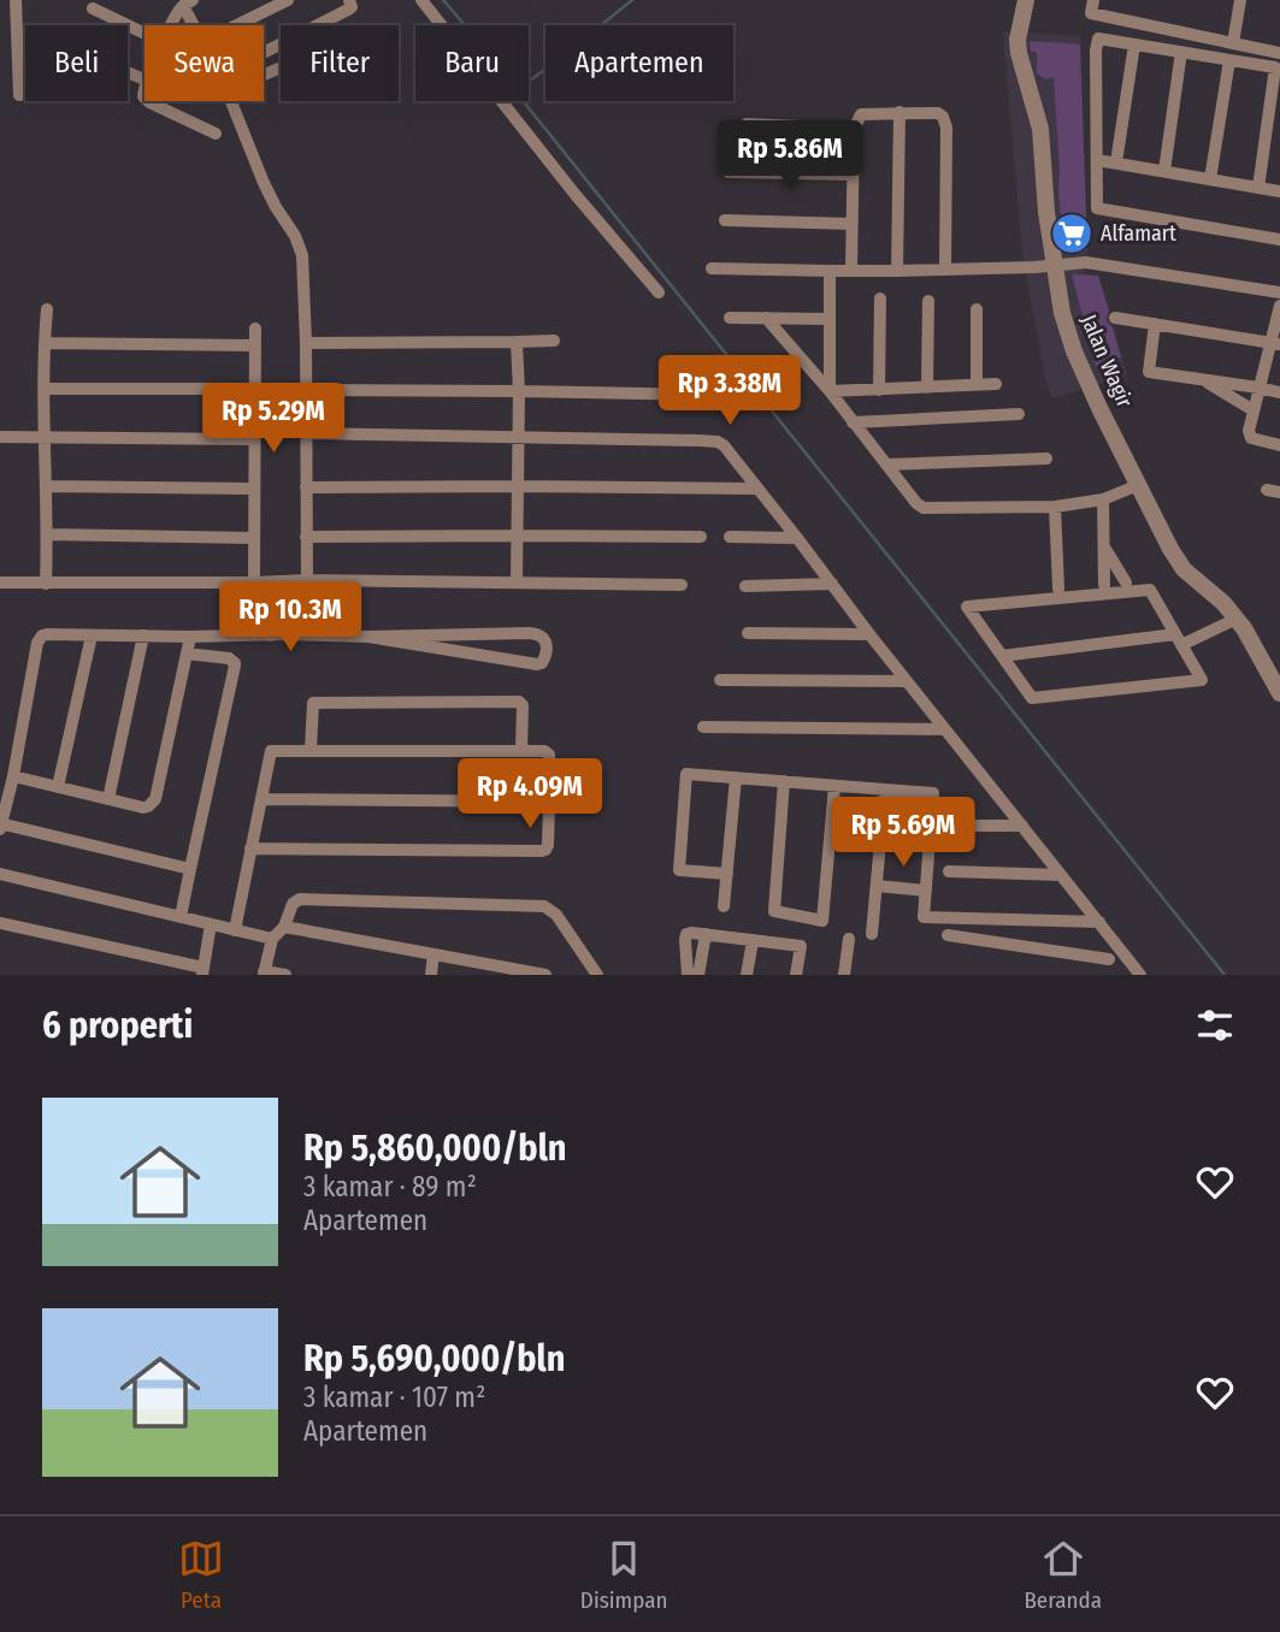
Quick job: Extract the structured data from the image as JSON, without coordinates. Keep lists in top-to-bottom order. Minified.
{"streets":{"street":["Jalan Wagir"]},"places":{"supermarket":["Alfamart"]},"page":{"chip":["Beli","Sewa","Filter","Baru","Apartemen"],"price":["Rp 5.86M","Rp 3.38M","Rp 5.29M","Rp 10.3M","Rp 4.09M","Rp 5.69M"],"heading":"6 properti","list":[{"name":"Rp 5,860,000/bln","note":"3 kamar · 89 m² · Apartemen"},{"name":"Rp 5,690,000/bln","note":"3 kamar · 107 m² · Apartemen"}],"tabs":["Peta","Disimpan","Beranda"]}}
